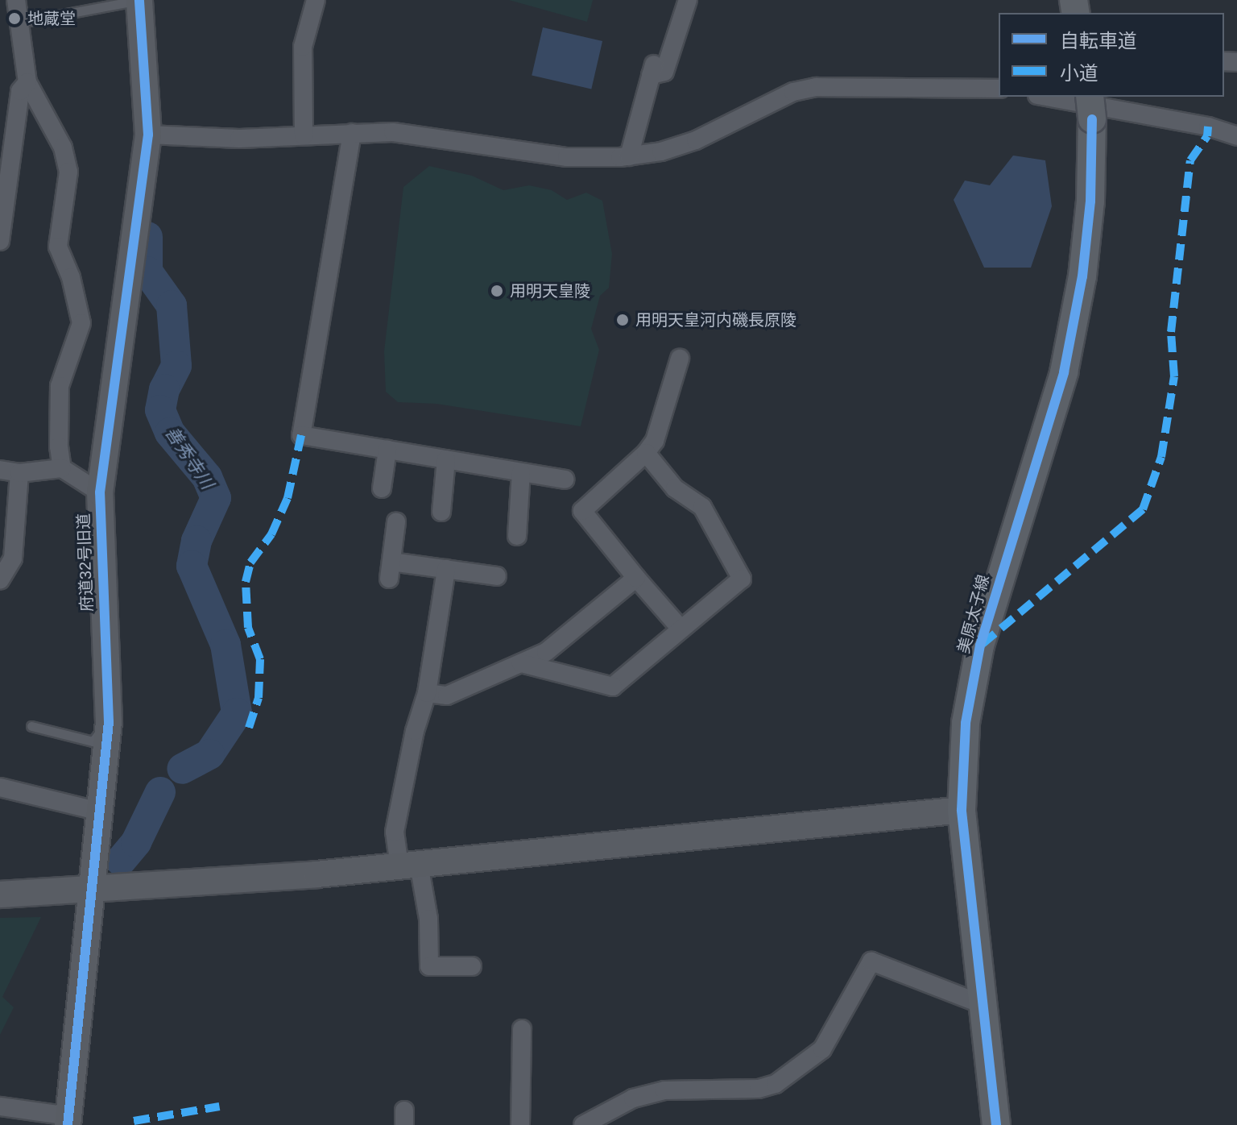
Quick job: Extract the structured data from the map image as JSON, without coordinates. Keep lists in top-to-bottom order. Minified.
{"streets":{"main road":["美原太子線"],"street":["府道32号旧道"]},"water":["善秀寺川"],"places":["地蔵堂","用明天皇陵","用明天皇河内磯長原陵"],"legend":["自転車道","小道"]}
